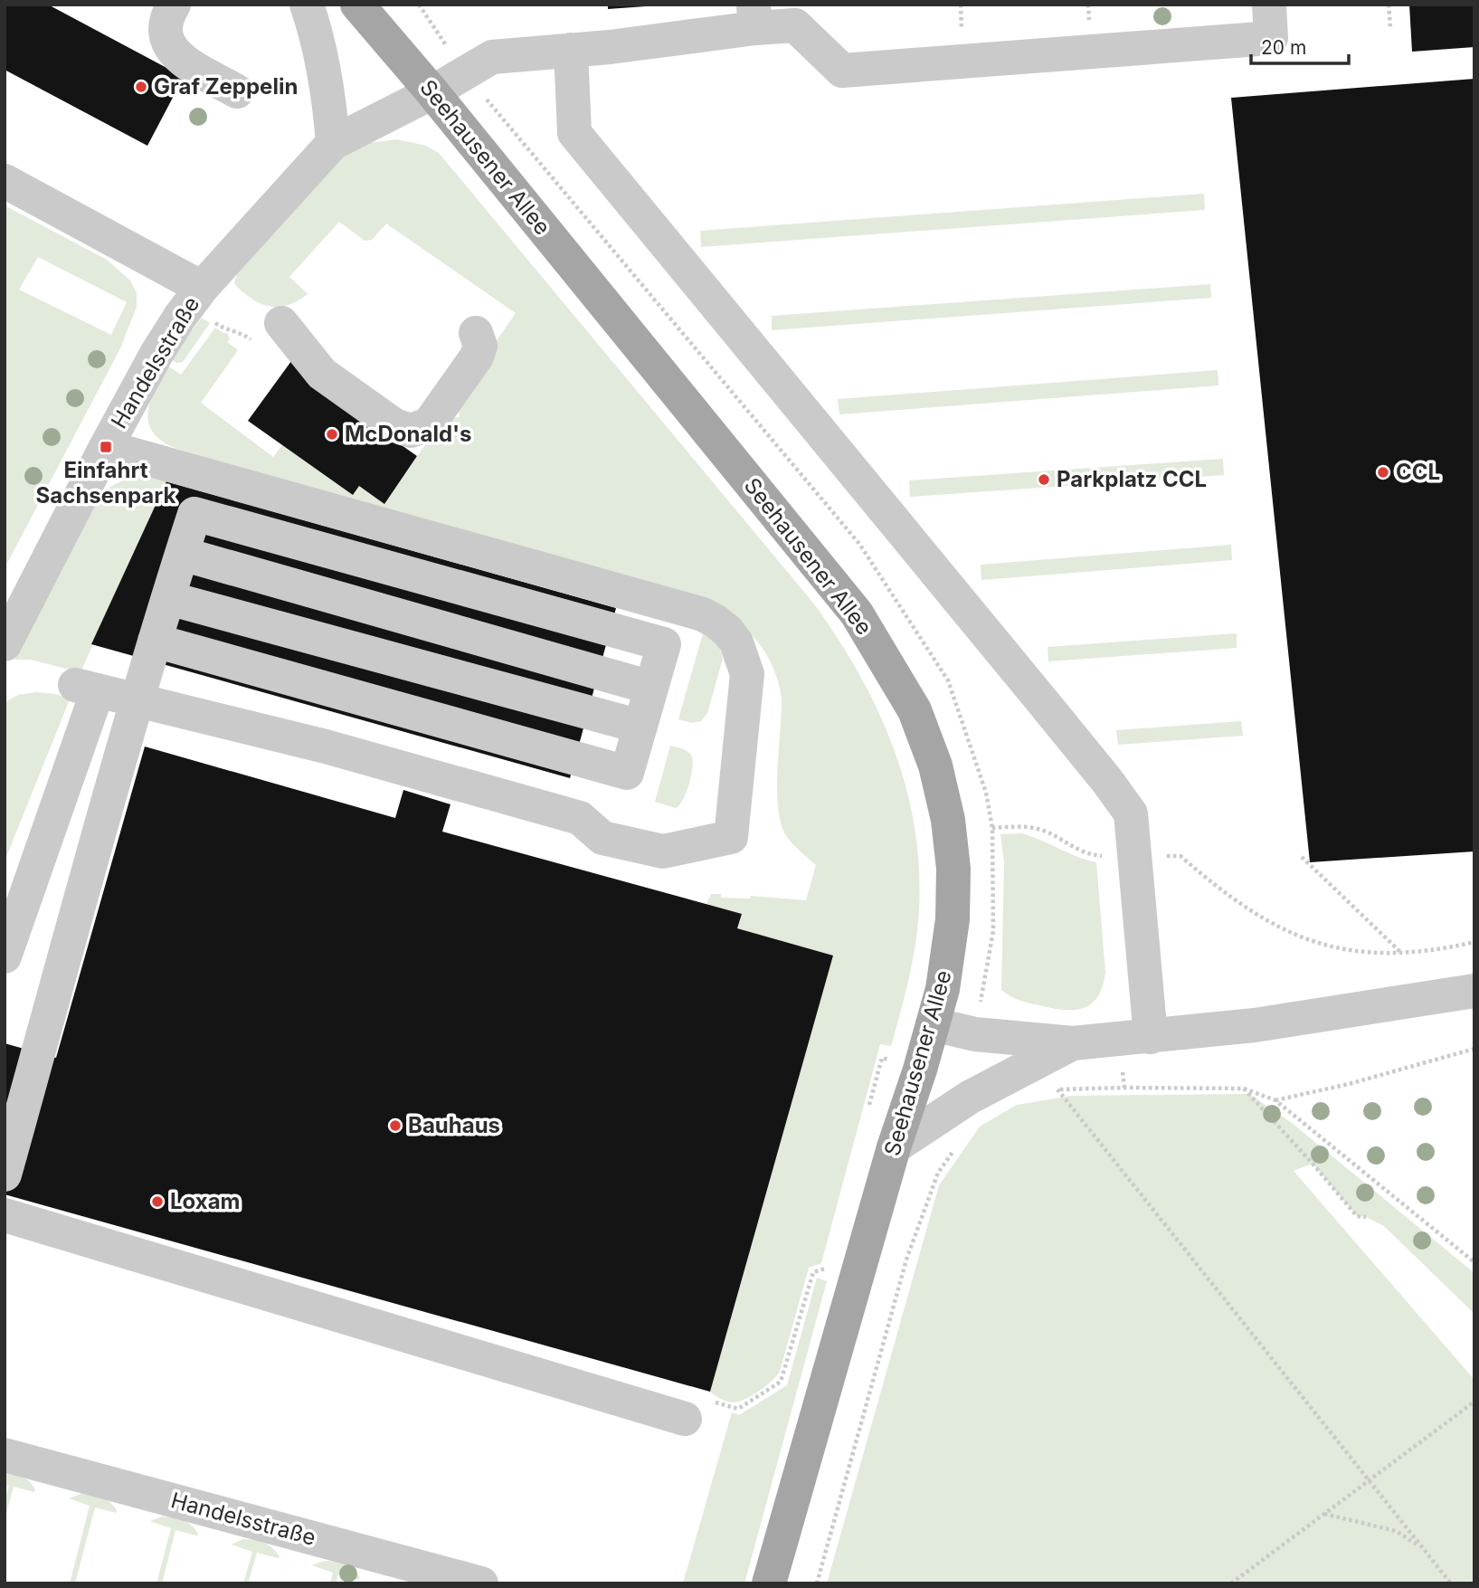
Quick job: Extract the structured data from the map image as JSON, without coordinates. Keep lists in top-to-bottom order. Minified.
{"streets":{"main road":["Seehausener Allee"],"street":["Handelsstraße"]},"crossings":[["Seehausener Allee","Handelsstraße"]],"places":{"other":["Graf Zeppelin","McDonald's","CCL","Parkplatz CCL","Bauhaus","Loxam"],"transit":["Einfahrt Sachsenpark"]},"scale_bar":"20 m"}
